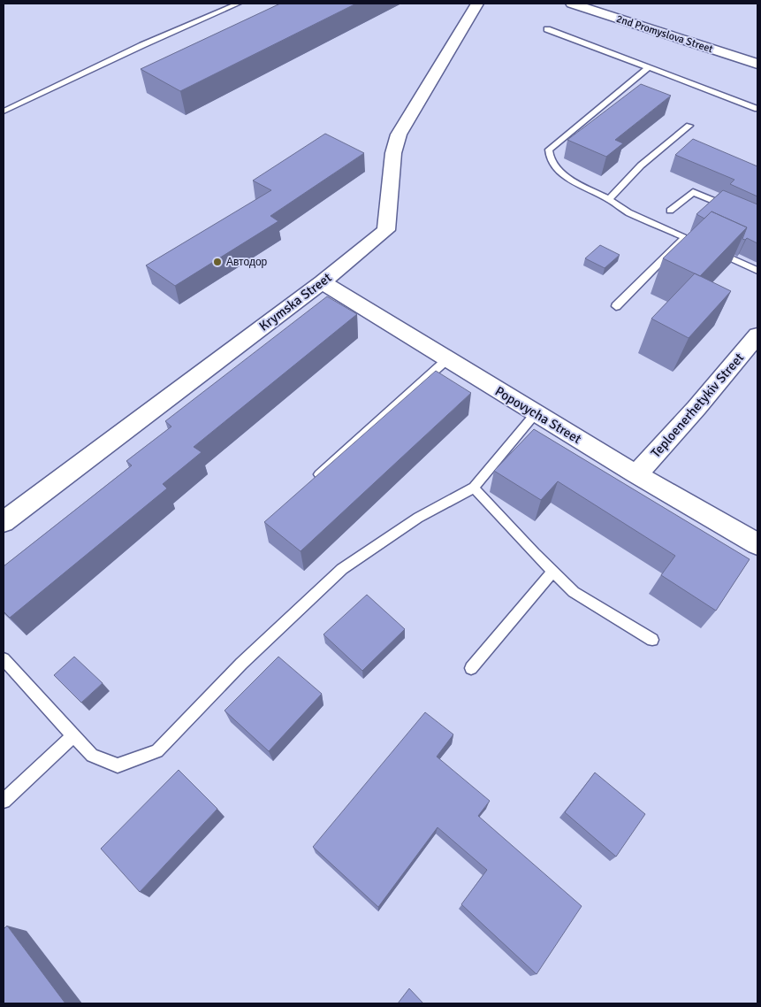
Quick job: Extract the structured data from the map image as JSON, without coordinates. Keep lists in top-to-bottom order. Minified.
{"streets":{"street":["2nd Promyslova Street","Krymska Street","Teploenerhetykiv Street","Popovycha Street"]},"crossings":[["Krymska Street","Popovycha Street"],["Teploenerhetykiv Street","Popovycha Street"]],"places":["Автодор"]}
